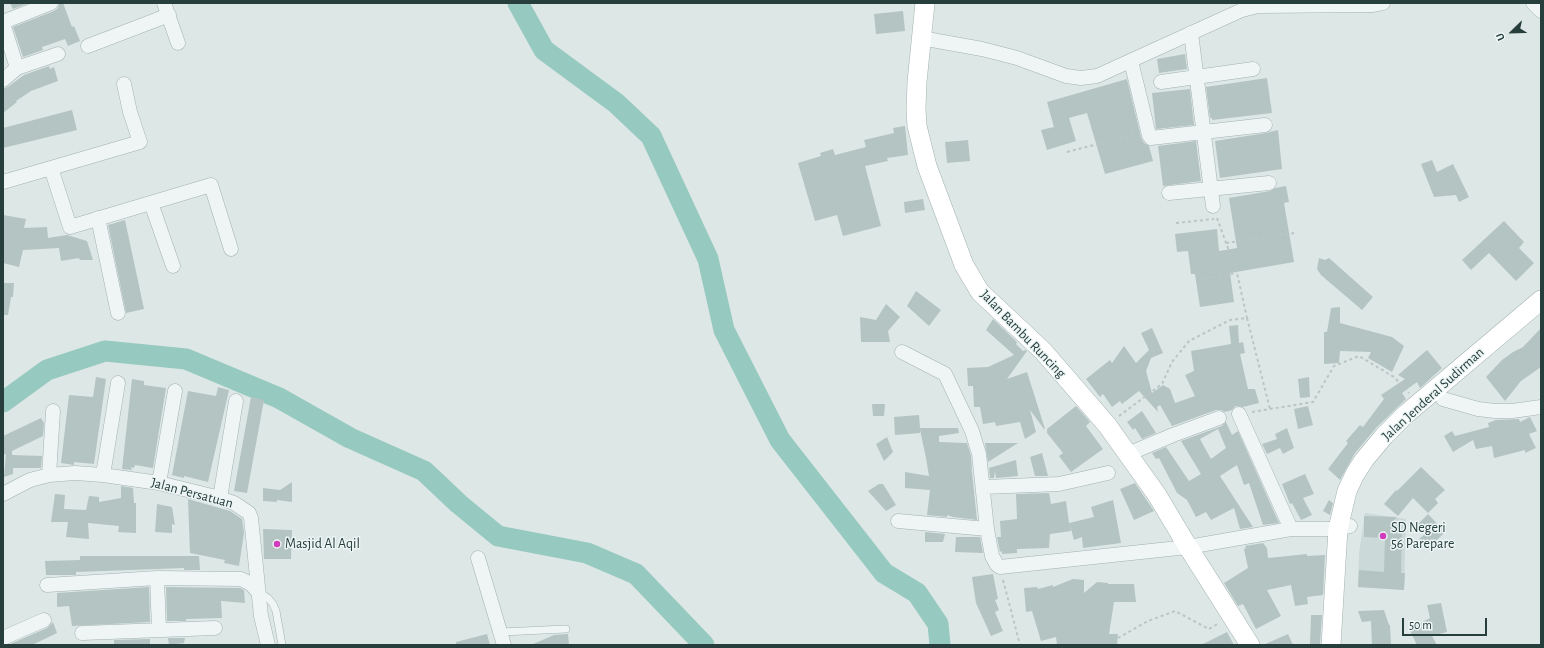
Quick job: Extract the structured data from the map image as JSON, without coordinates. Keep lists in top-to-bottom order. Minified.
{"streets":{"main road":["Jalan Bambu Runcing","Jalan Jenderal Sudirman"],"street":["Jalan Persatuan"]},"places":["SD Negeri 56 Parepare","Masjid Al Aqil"],"scale_bar":"50 m","north":"bottom left"}
